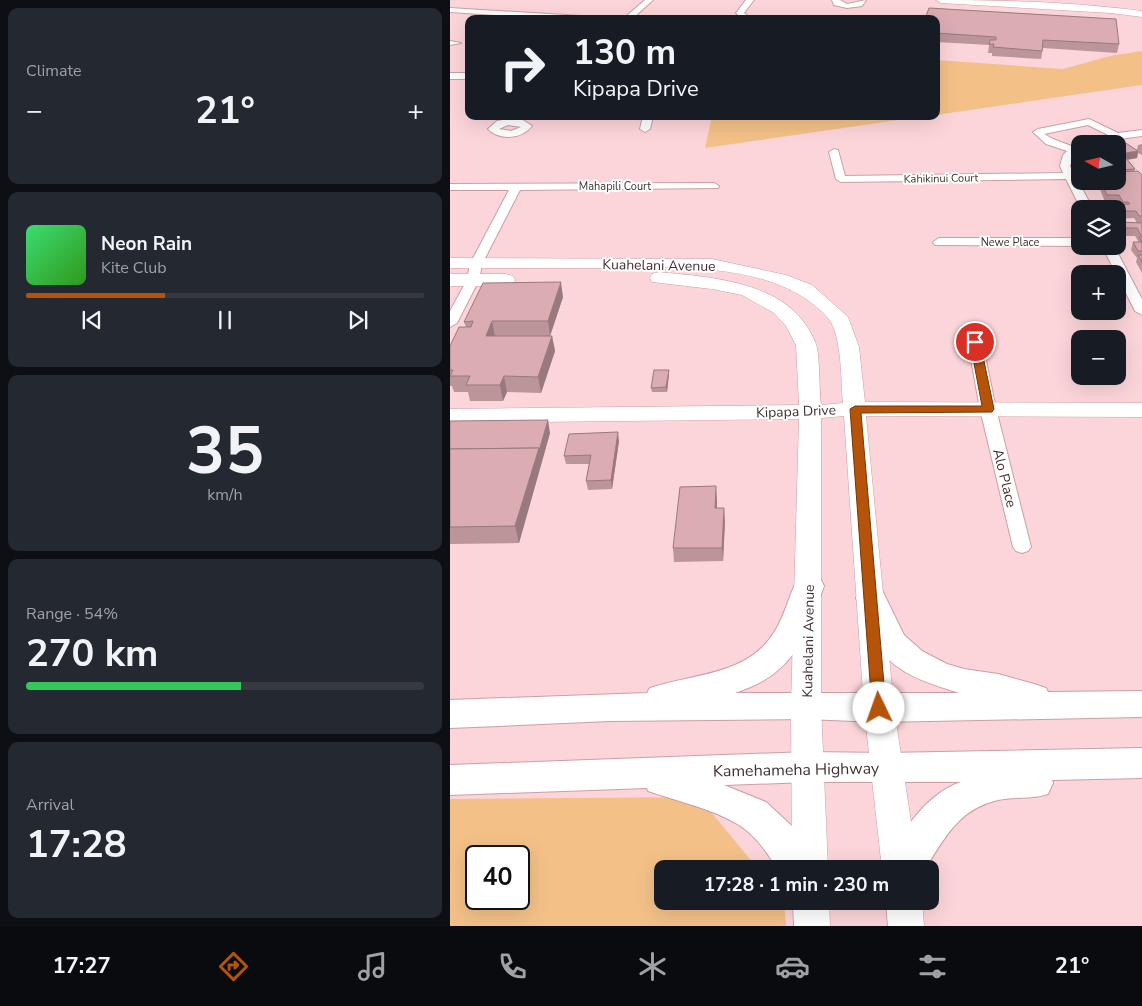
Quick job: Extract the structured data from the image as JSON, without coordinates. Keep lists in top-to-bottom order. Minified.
{"streets":{"main road":["Kamehameha Highway"],"street":["Kahikinui Court","Mahapili Court","Newe Place","Kuahelani Avenue","Kipapa Drive","Alo Place"]},"crossings":[["Kuahelani Avenue","Kipapa Drive"],["Kuahelani Avenue","Kamehameha Highway"],["Kipapa Drive","Alo Place"]],"north":"left","page":{"tile":["Climate",["35","km/h"],["Range · 54%","270 km"],["Arrival","17:28"]],"turn":["130 m","Kipapa Drive"],"heat":["−","21°","+"],"map_buttons":["+","−"],"song":["Neon Rain","Kite Club"],"limit":"40","trip":"17:28 · 1 min · 230 m","tabs":["17:27","21°"]}}
